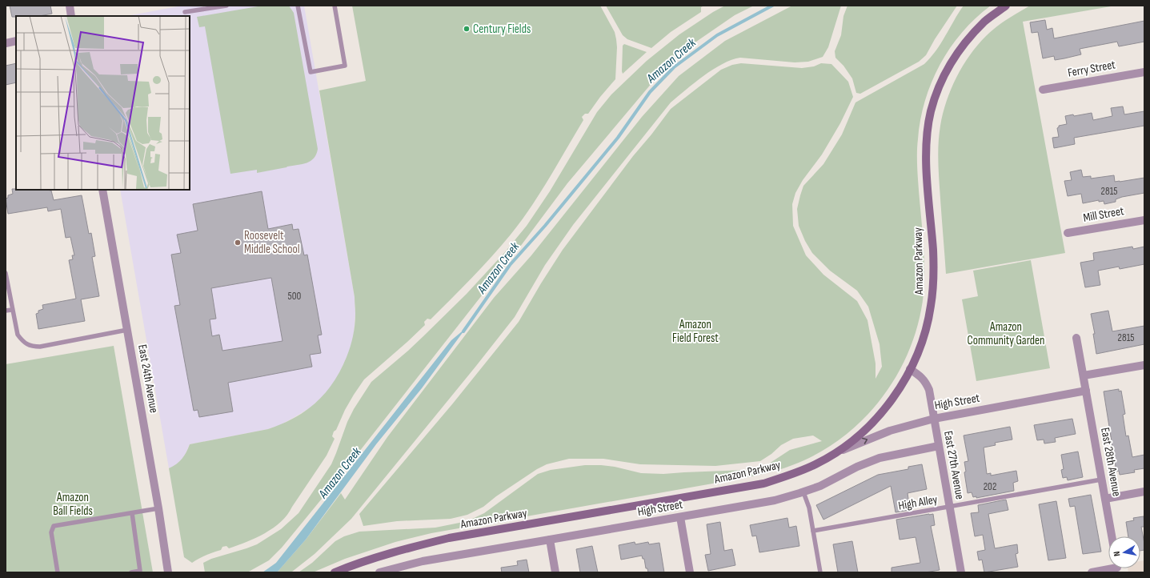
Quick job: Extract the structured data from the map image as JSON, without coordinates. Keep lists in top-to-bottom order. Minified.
{"streets":{"main road":["Amazon Parkway"],"street":["Ferry Street","Mill Street","East 24th Avenue","High Street","East 28th Avenue","East 27th Avenue"],"lane":["High Alley"]},"crossings":[["Amazon Parkway","High Street"],["Amazon Parkway","East 27th Avenue"],["High Street","East 28th Avenue"],["High Street","East 27th Avenue"],["East 28th Avenue","High Alley"],["East 27th Avenue","High Alley"]],"water":["Amazon Creek"],"parks":["Amazon Field Forest","Amazon Community Garden","Amazon Ball Fields"],"places":["Century Fields","Roosevelt Middle School"],"house_numbers":["2815","500","2815","202"],"north":"left"}
